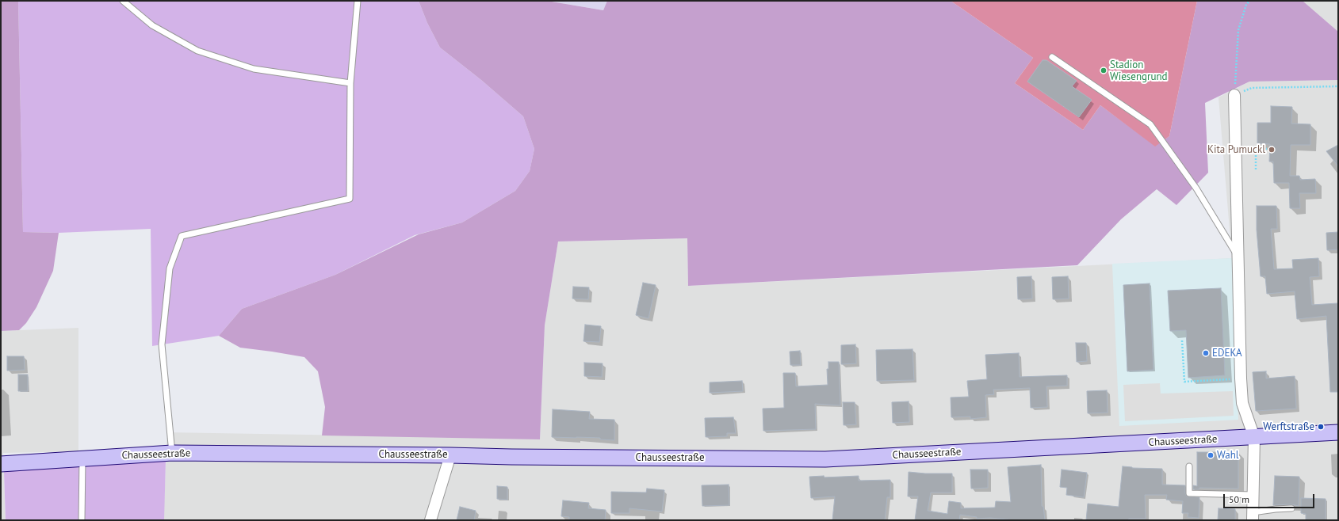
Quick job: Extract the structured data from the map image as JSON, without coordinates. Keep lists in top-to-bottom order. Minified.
{"streets":{"main road":["Chausseestraße"]},"places":["Stadion Wiesengrund","Kita Pumuckl","EDEKA","Werftstraße","Wahl"],"scale_bar":"50 m"}
